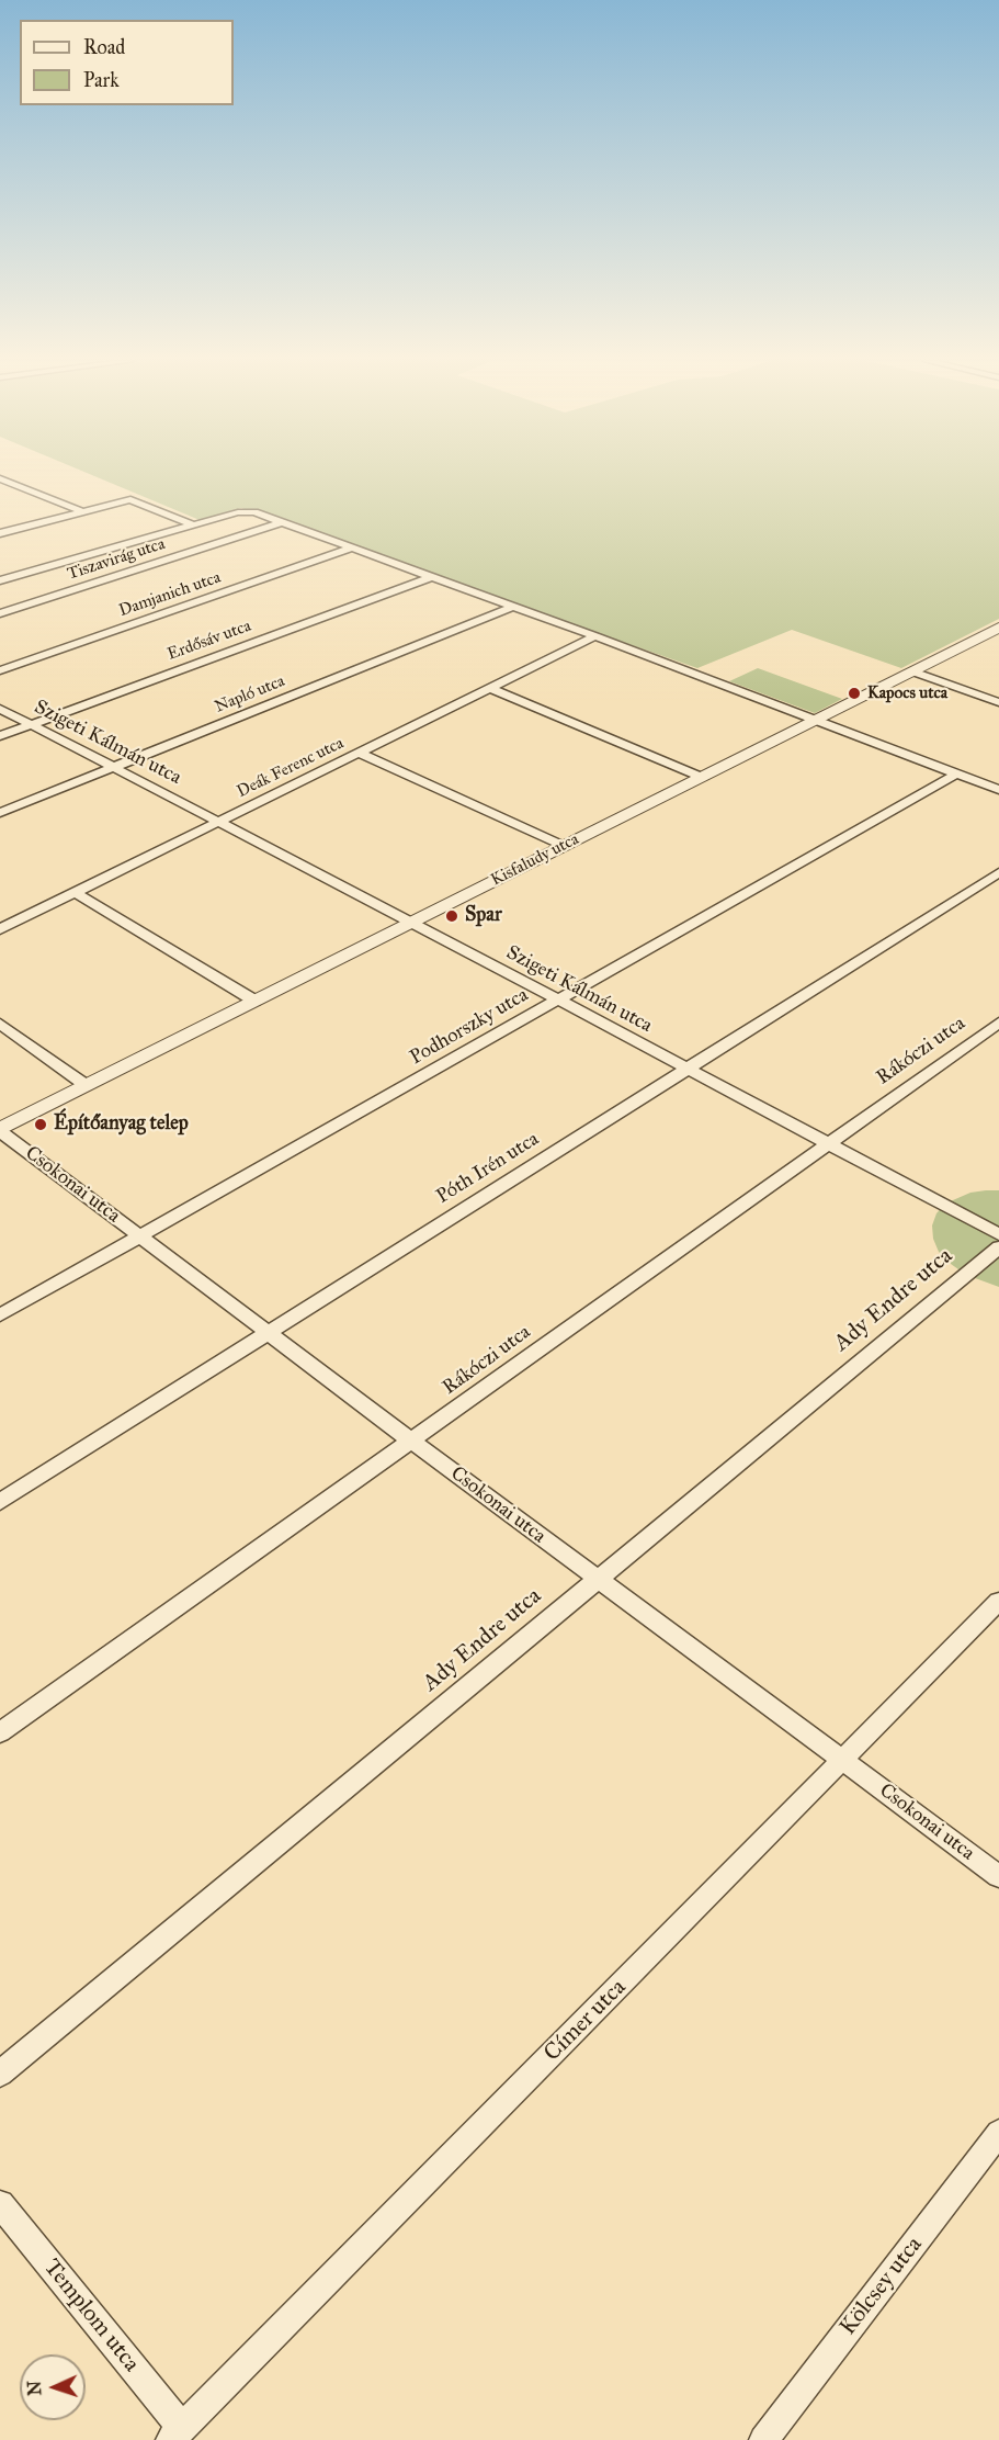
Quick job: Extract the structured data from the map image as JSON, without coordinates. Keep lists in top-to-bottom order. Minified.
{"streets":{"street":["Tiszavirág utca","Damjanich utca","Erdősáv utca","Napló utca","Szigeti Kálmán utca","Deák Ferenc utca","Kisfaludy utca","Podhorszky utca","Rákóczi utca","Póth Irén utca","Csokonai utca","Ady Endre utca","Címer utca","Kölcsey utca","Templom utca"]},"crossings":[["Erdősáv utca","Szigeti Kálmán utca"],["Napló utca","Szigeti Kálmán utca"],["Szigeti Kálmán utca","Deák Ferenc utca"],["Szigeti Kálmán utca","Kisfaludy utca"],["Szigeti Kálmán utca","Podhorszky utca"],["Szigeti Kálmán utca","Rákóczi utca"],["Szigeti Kálmán utca","Póth Irén utca"],["Kisfaludy utca","Csokonai utca"],["Podhorszky utca","Csokonai utca"],["Rákóczi utca","Csokonai utca"],["Póth Irén utca","Csokonai utca"],["Csokonai utca","Ady Endre utca"],["Csokonai utca","Címer utca"],["Címer utca","Templom utca"]],"places":["Kapocs utca","Spar","Építőanyag telep"],"legend":["Road","Park"],"north":"left"}
